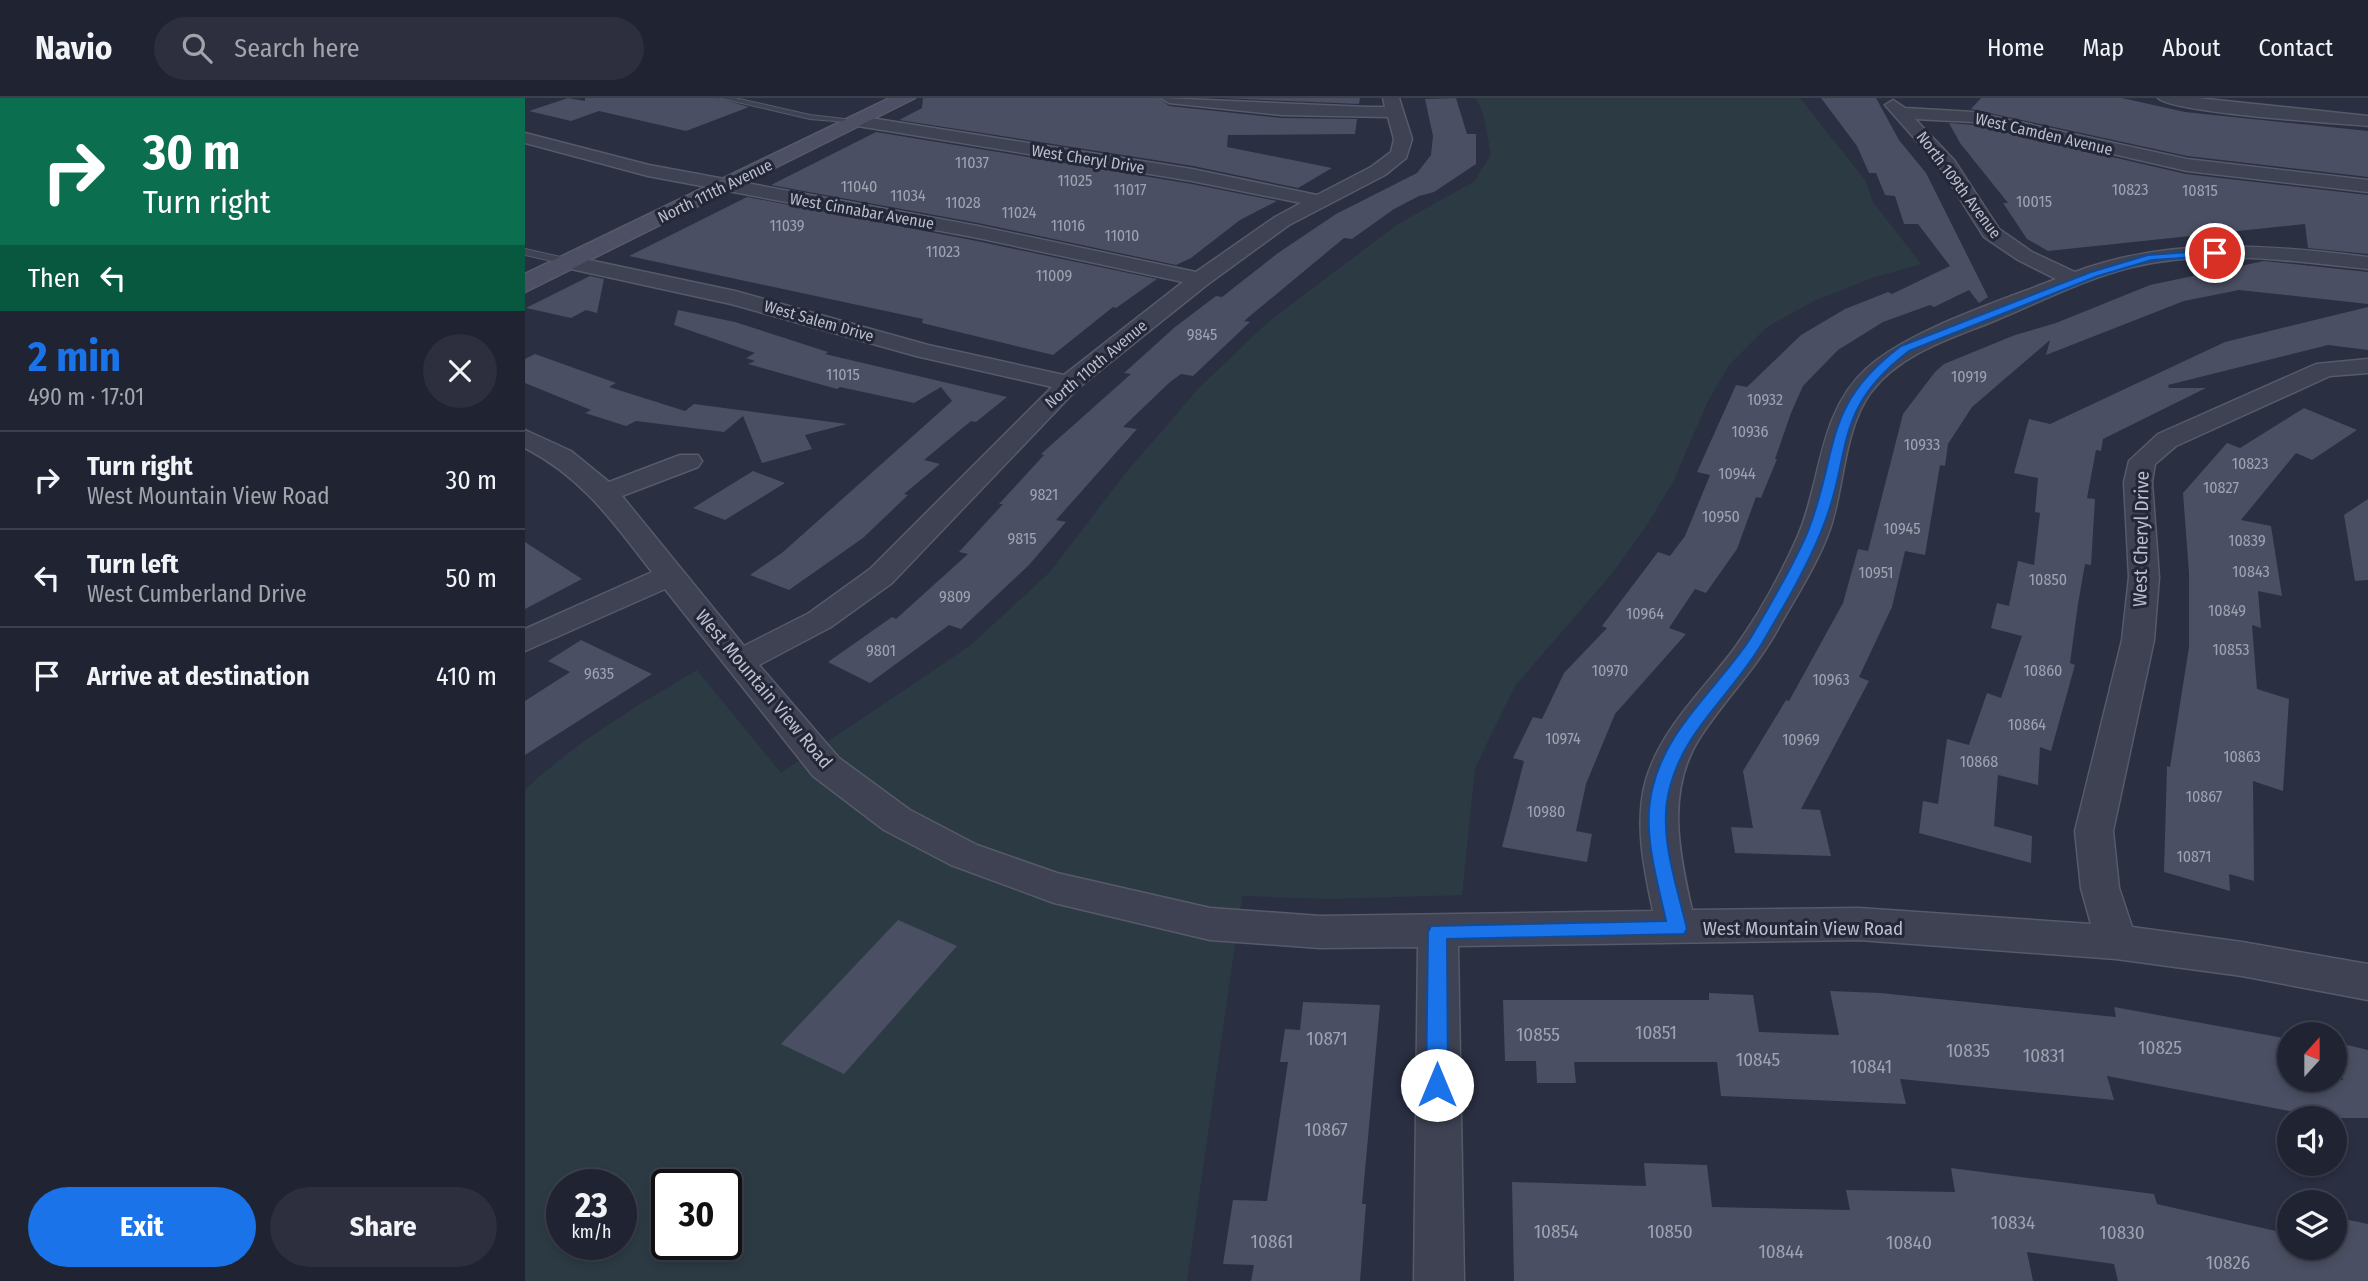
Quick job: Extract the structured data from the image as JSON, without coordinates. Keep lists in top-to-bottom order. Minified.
{"streets":{"street":["West Camden Avenue","West Cheryl Drive","North 109th Avenue","North 111th Avenue","West Cinnabar Avenue","West Salem Drive","North 110th Avenue","West Mountain View Road"]},"crossings":[["West Camden Avenue","North 109th Avenue"],["West Cheryl Drive","North 111th Avenue"],["West Cheryl Drive","North 110th Avenue"],["West Cheryl Drive","West Mountain View Road"],["North 111th Avenue","West Cinnabar Avenue"],["North 111th Avenue","West Salem Drive"],["West Cinnabar Avenue","North 110th Avenue"],["West Salem Drive","North 110th Avenue"],["North 110th Avenue","West Mountain View Road"]],"house_numbers":["11037","11025","11040","11017","10823","10815","11034","10015","11028","11024","11039","11016","11010","11023","11009","9845","11015","10919","10932","10936","10933","10823","10944","10827","9821","10950","10945","9815","10839","10843","10951","10850","9809","10849","10964","10853","9801","10970","10860","9635","10963","10864","10974","10969","10863","10868","10867","10980","10871","10851","10855","10871","10825","10835","10831","10845","10841","10867","10834","10854","10850","10830","10861","10840","10844","10826"],"north":"top","page":{"header":"Navio","search":"Search here","nav":["Home","Map","About","Contact"],"turn":["30 m","Turn right"],"then":"Then","heading":["2 min","490 m · 17:01"],"list":[{"name":"Turn right","note":"West Mountain View Road","value":"30 m"},{"name":"Turn left","note":"West Cumberland Drive","value":"50 m"},{"name":"Arrive at destination","value":"410 m"}],"speed":"23 km/h","limit":"30","buttons":["Exit","Share"]}}
